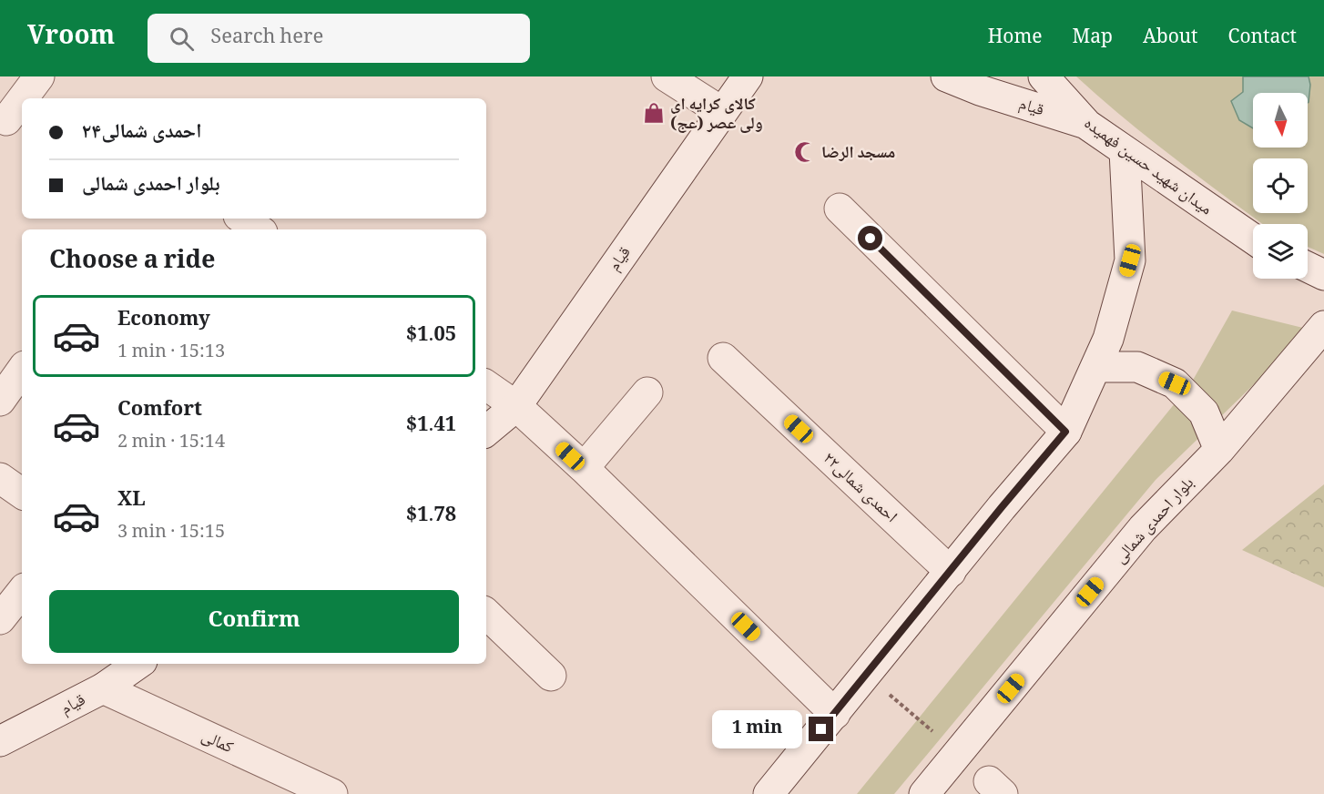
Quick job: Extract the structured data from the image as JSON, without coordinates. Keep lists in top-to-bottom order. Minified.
{"streets":{"street":["قیام","میدان شهید حسین فهمیده","احمدی شمالی۲۲","بلوار احمدی شمالی","کمالی"]},"crossings":[["قیام","میدان شهید حسین فهمیده"],["قیام","کمالی"]],"places":{"shop":["کالای کرایه ای ولی عصر (عج)"],"mosque":["مسجد الرضا"]},"north":"bottom","page":{"header":"Vroom","search":"Search here","nav":["Home","Map","About","Contact"],"banner":["احمدی شمالی۲۴","بلوار احمدی شمالی"],"heading":"Choose a ride","list":[{"name":"Economy","note":"1 min · 15:13","value":"$1.05"},{"name":"Comfort","note":"2 min · 15:14","value":"$1.41"},{"name":"XL","note":"3 min · 15:15","value":"$1.78"}],"buttons":"Confirm","bubble":"1 min"}}
